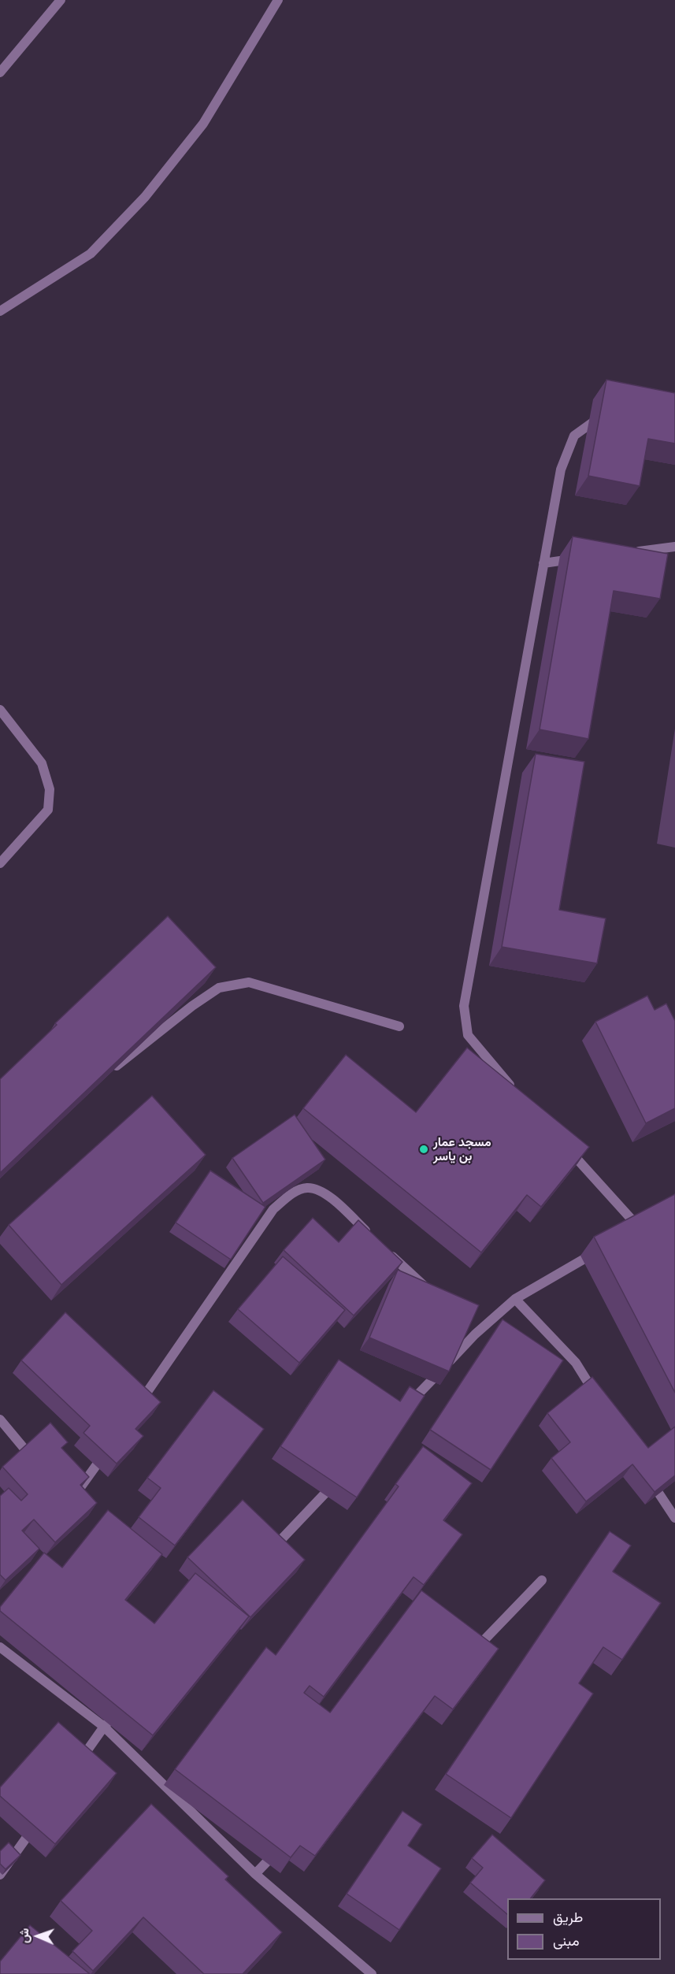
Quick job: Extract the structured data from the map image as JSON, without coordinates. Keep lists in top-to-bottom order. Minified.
{"places":["مسجد عمار بن ياسر"],"legend":["طريق","مبنى"],"north":"left"}
